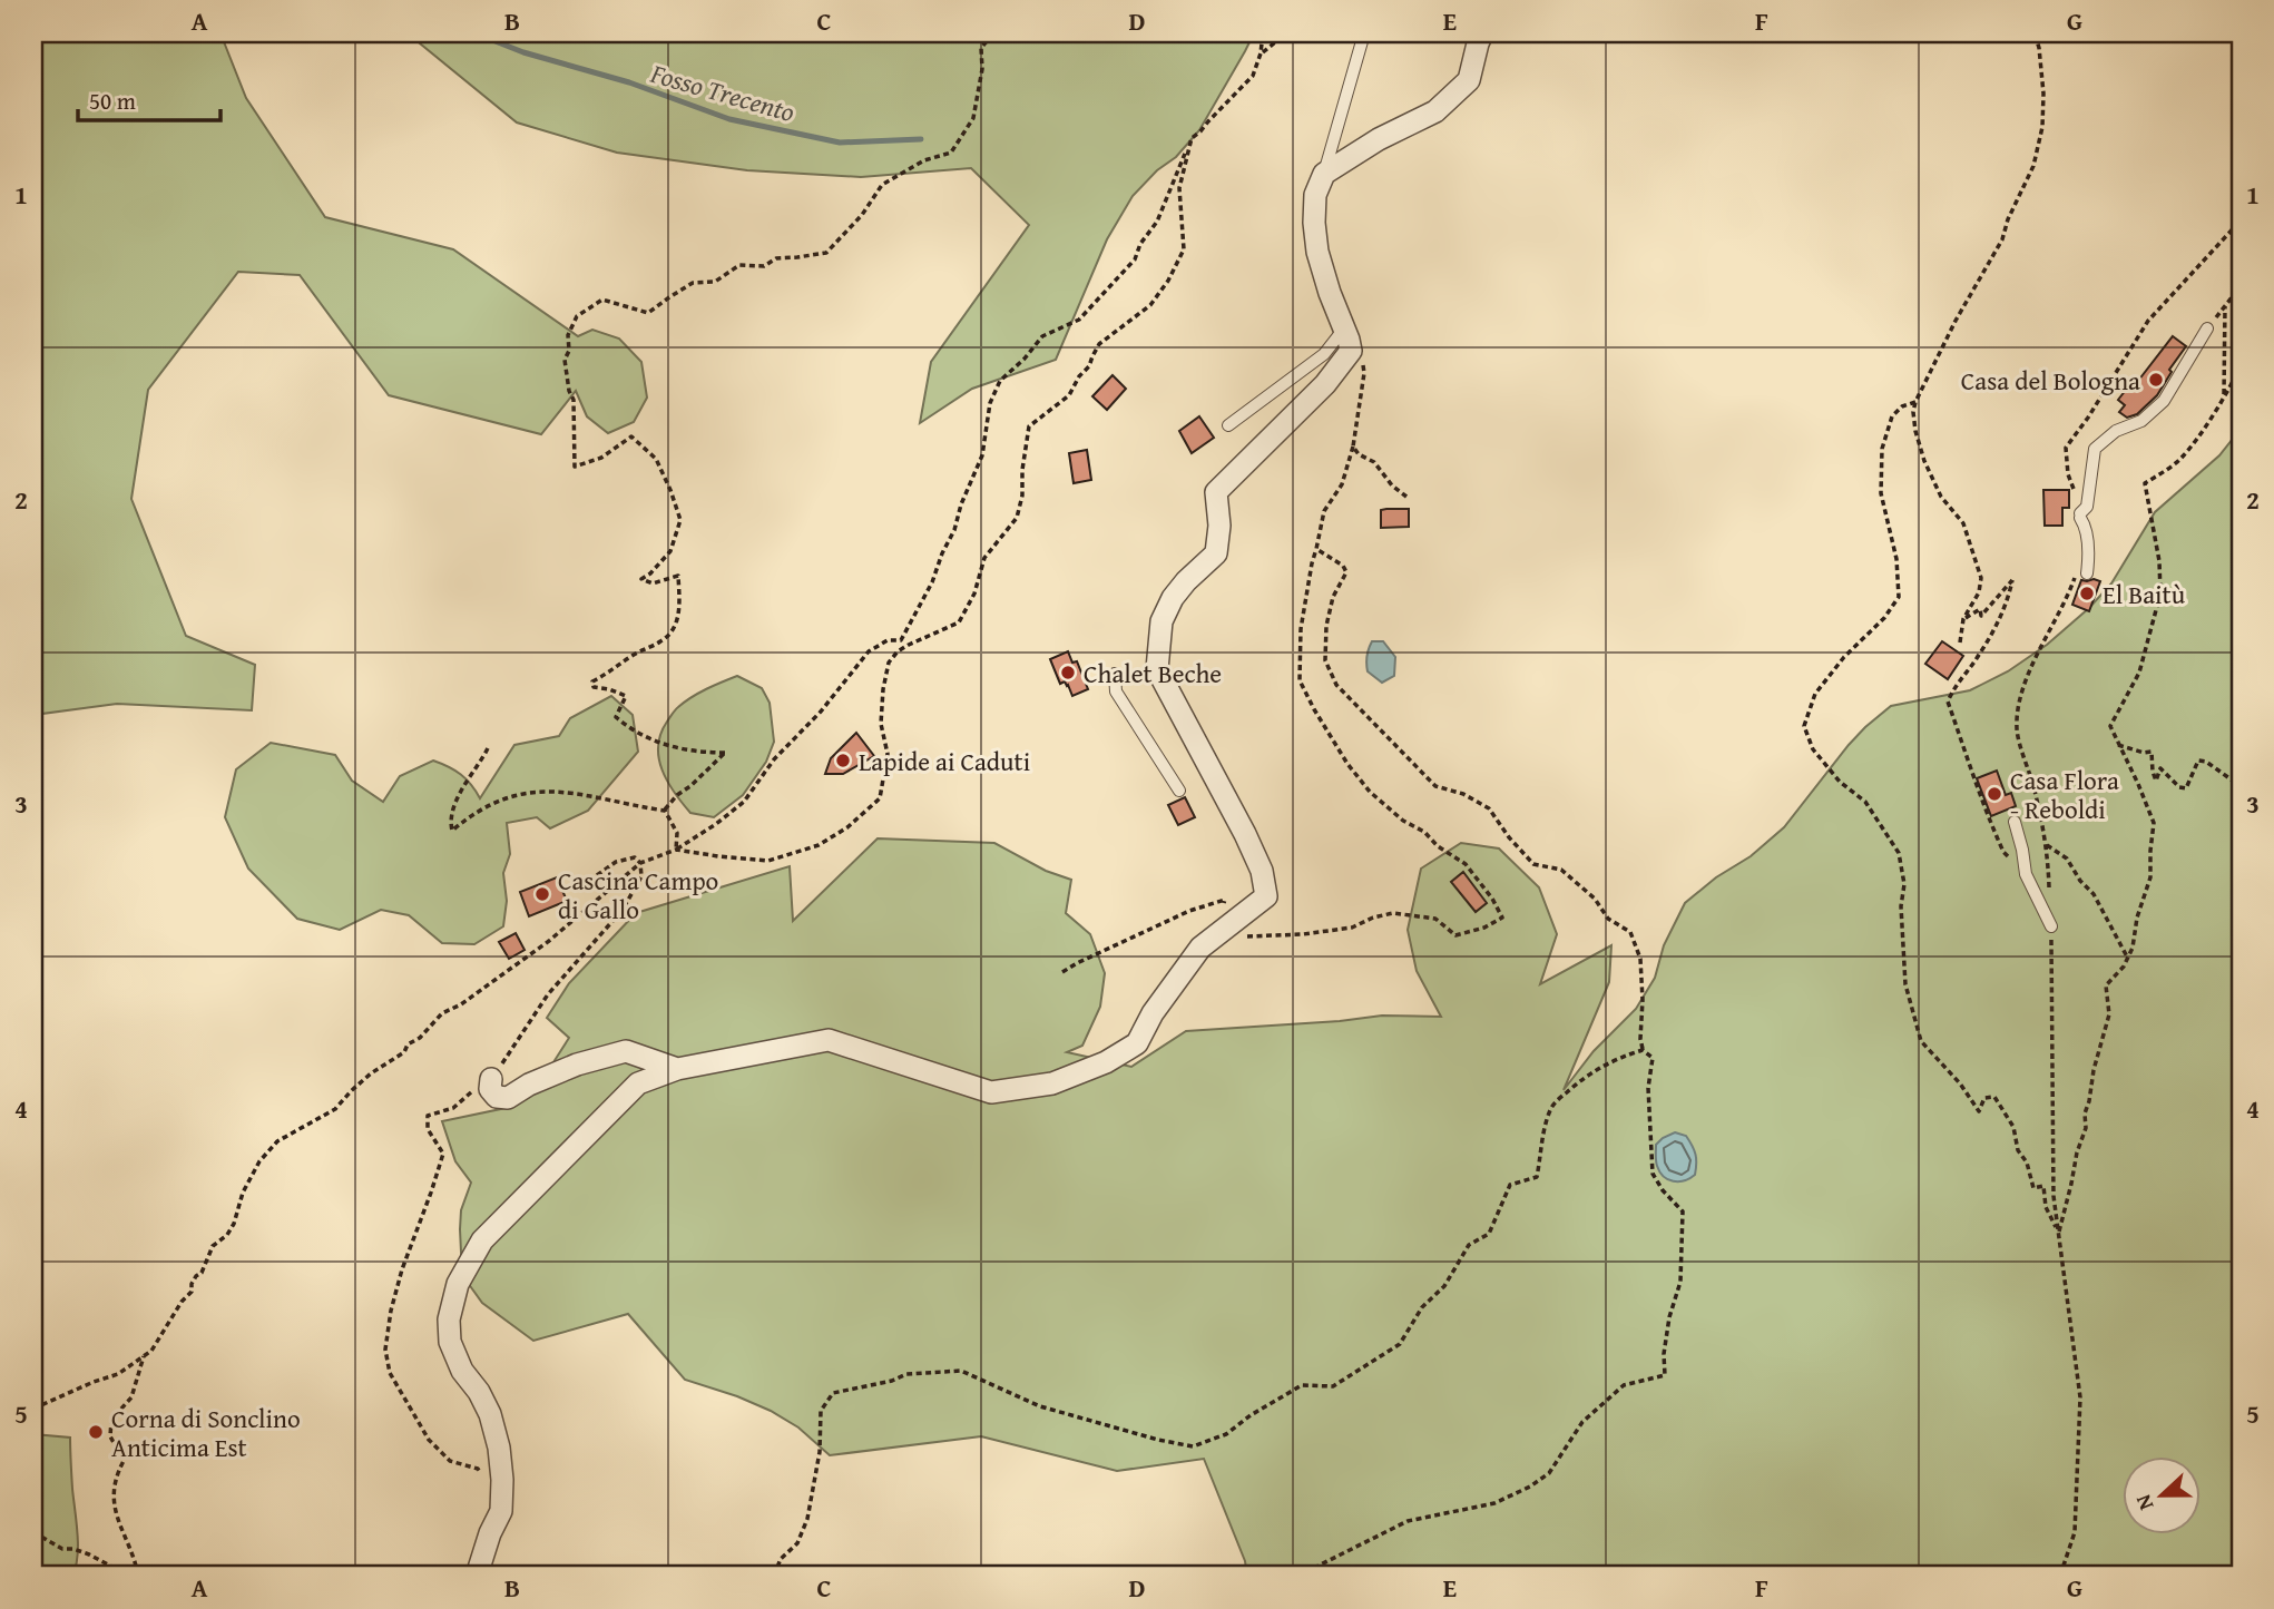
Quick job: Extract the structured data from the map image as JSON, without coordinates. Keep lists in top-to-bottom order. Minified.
{"water":["Fosso Trecento"],"places":["Casa del Bologna","El Baitù","Chalet Beche","Lapide ai Caduti","Casa Flora - Reboldi","Cascina Campo di Gallo","Corna di Sonclino Anticima Est"],"scale_bar":"50 m","north":"left","grid":{"columns":["A","B","C","D","E","F","G"],"rows":["1","2","3","4","5"]}}
